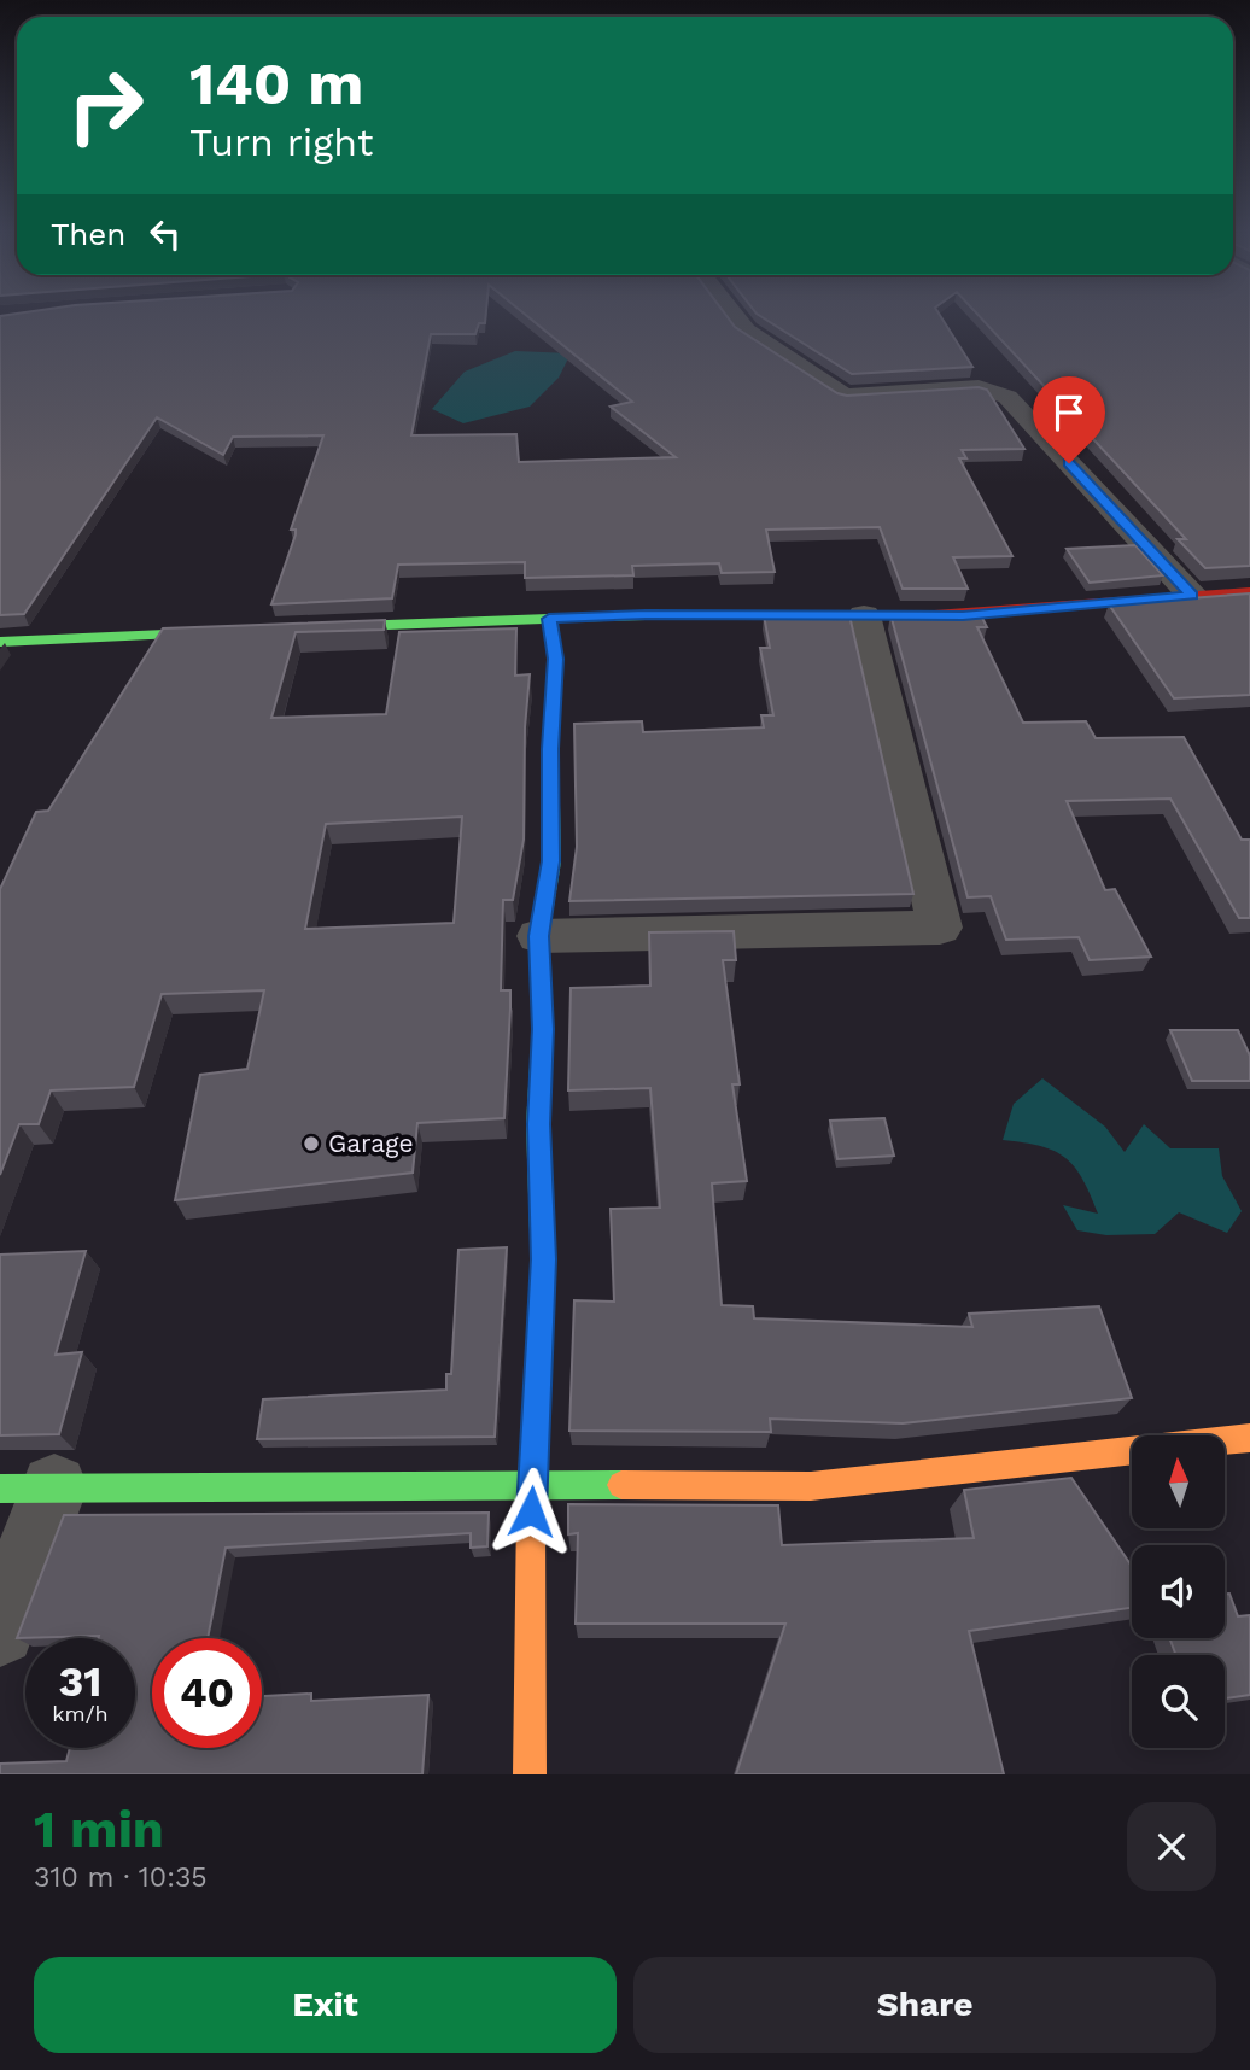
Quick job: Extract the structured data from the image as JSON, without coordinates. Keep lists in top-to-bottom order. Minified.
{"places":["Garage"],"north":"top","page":{"turn":["140 m","Turn right"],"then":"Then","speed":"31 km/h","limit":"40","heading":["1 min","310 m · 10:35"],"buttons":["Exit","Share"]}}
